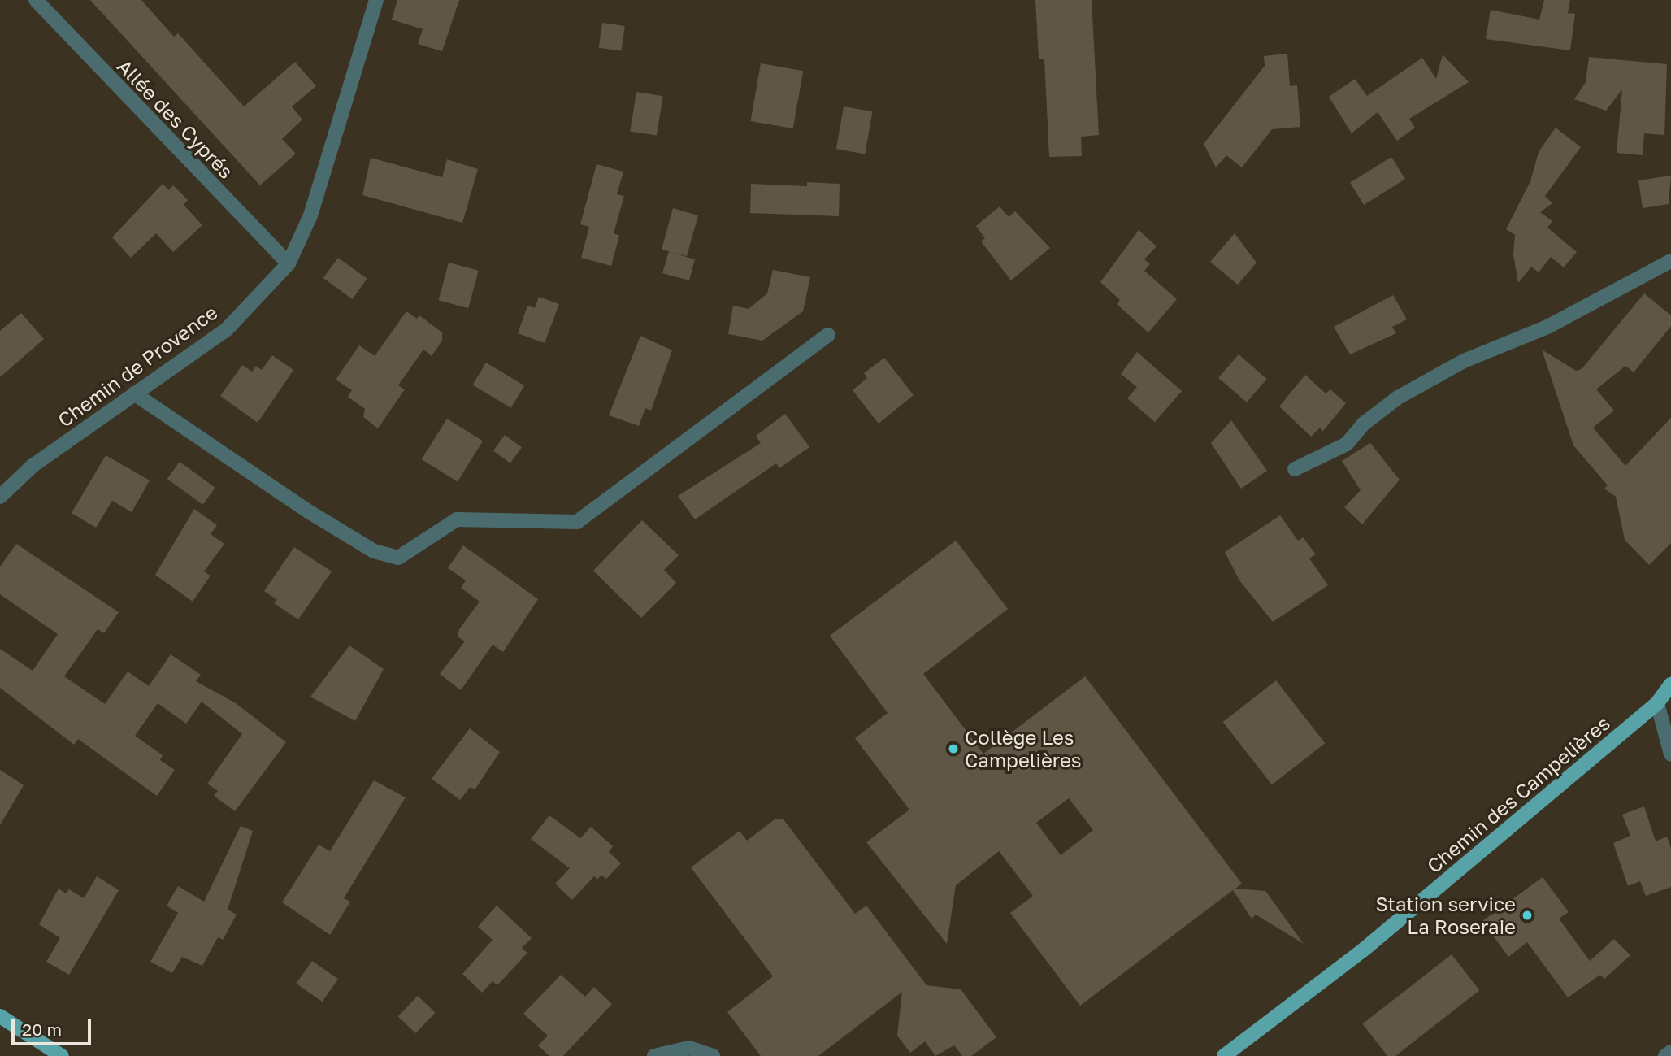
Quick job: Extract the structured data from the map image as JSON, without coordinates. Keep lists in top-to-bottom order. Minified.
{"streets":{"main road":["Chemin des Campelières"],"street":["Allée des Cyprés","Chemin de Provence"]},"crossings":[["Allée des Cyprés","Chemin de Provence"]],"places":["Collège Les Campelières","Station service La Roseraie"],"scale_bar":"20 m"}
